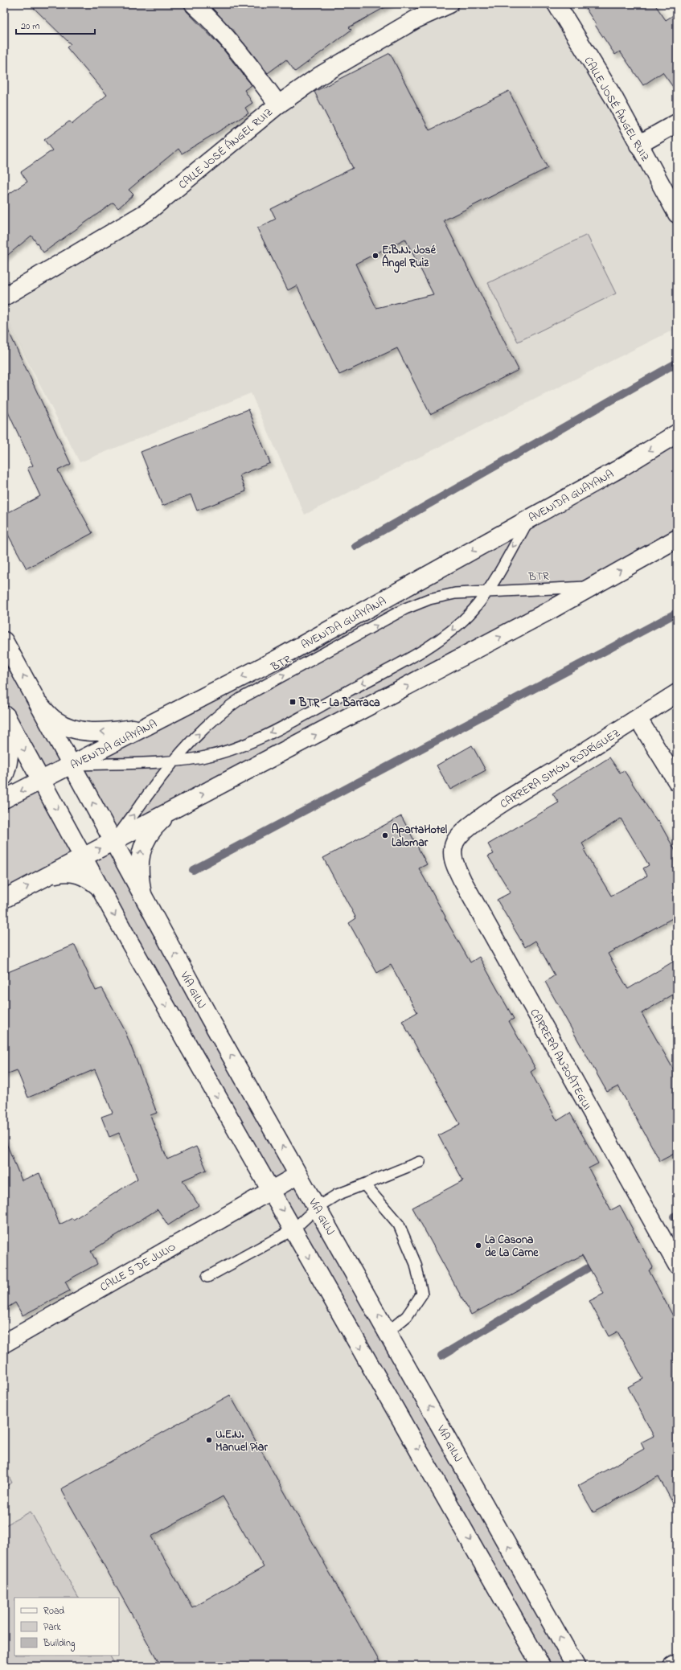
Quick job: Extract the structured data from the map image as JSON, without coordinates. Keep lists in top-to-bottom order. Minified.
{"streets":{"main road":["CALLE JOSÉ ÁNGEL RUIZ","AVENIDA GUAYANA","CARRERA SIMÓN RODRÍGUEZ","VÍA GILIJ","CARRERA ANZOÁTEGUI","CALLE 5 DE JULIO"],"lane":["BTR"]},"crossings":[["AVENIDA GUAYANA","VÍA GILIJ"],["BTR","VÍA GILIJ"],["CARRERA SIMÓN RODRÍGUEZ","CARRERA ANZOÁTEGUI"],["VÍA GILIJ","CALLE 5 DE JULIO"]],"places":{"other":["E.B.N. José Ángel Ruiz","ApartaHotel Lalomar","La Casona de La Carne","U.E.N. Manuel Piar"],"transit":["BTR - La Barraca"]},"legend":["Road","Park","Building"],"scale_bar":"20 m"}
